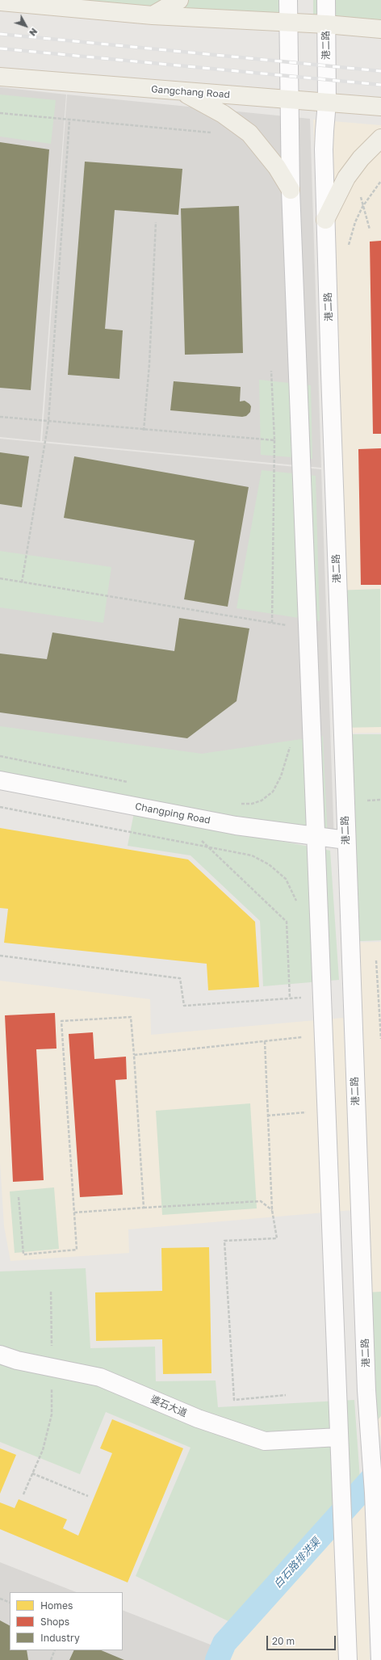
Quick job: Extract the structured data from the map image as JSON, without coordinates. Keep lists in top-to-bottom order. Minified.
{"streets":{"main road":["Gangchang Road"],"street":["港二路","Changping Road","婆石大道"]},"crossings":[["港二路","Gangchang Road"],["港二路","Changping Road"]],"water":["白石路排洪渠"],"legend":["Homes","Shops","Industry"],"scale_bar":"20 m","north":"bottom right"}
